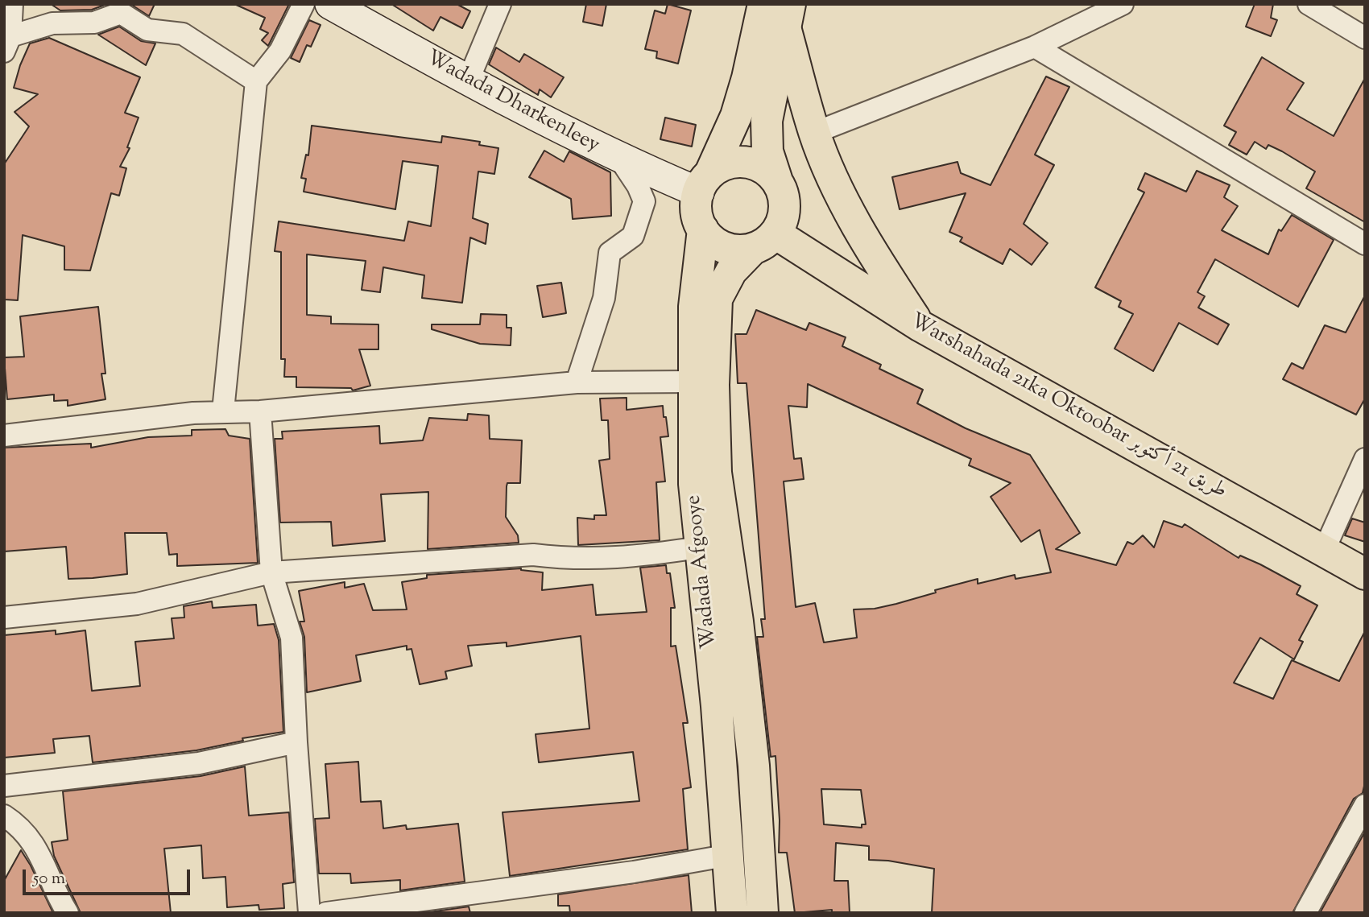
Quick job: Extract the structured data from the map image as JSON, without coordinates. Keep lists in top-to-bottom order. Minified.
{"streets":{"main road":["Wadada Dharkenleey","Warshahada 21ka Oktoobar طريق 21 أكتوبر","Wadada Afgooye"]},"crossings":[["Wadada Dharkenleey","Warshahada 21ka Oktoobar طريق 21 أكتوبر"],["Wadada Dharkenleey","Wadada Afgooye"],["Warshahada 21ka Oktoobar طريق 21 أكتوبر","Wadada Afgooye"]],"scale_bar":"50 m"}
